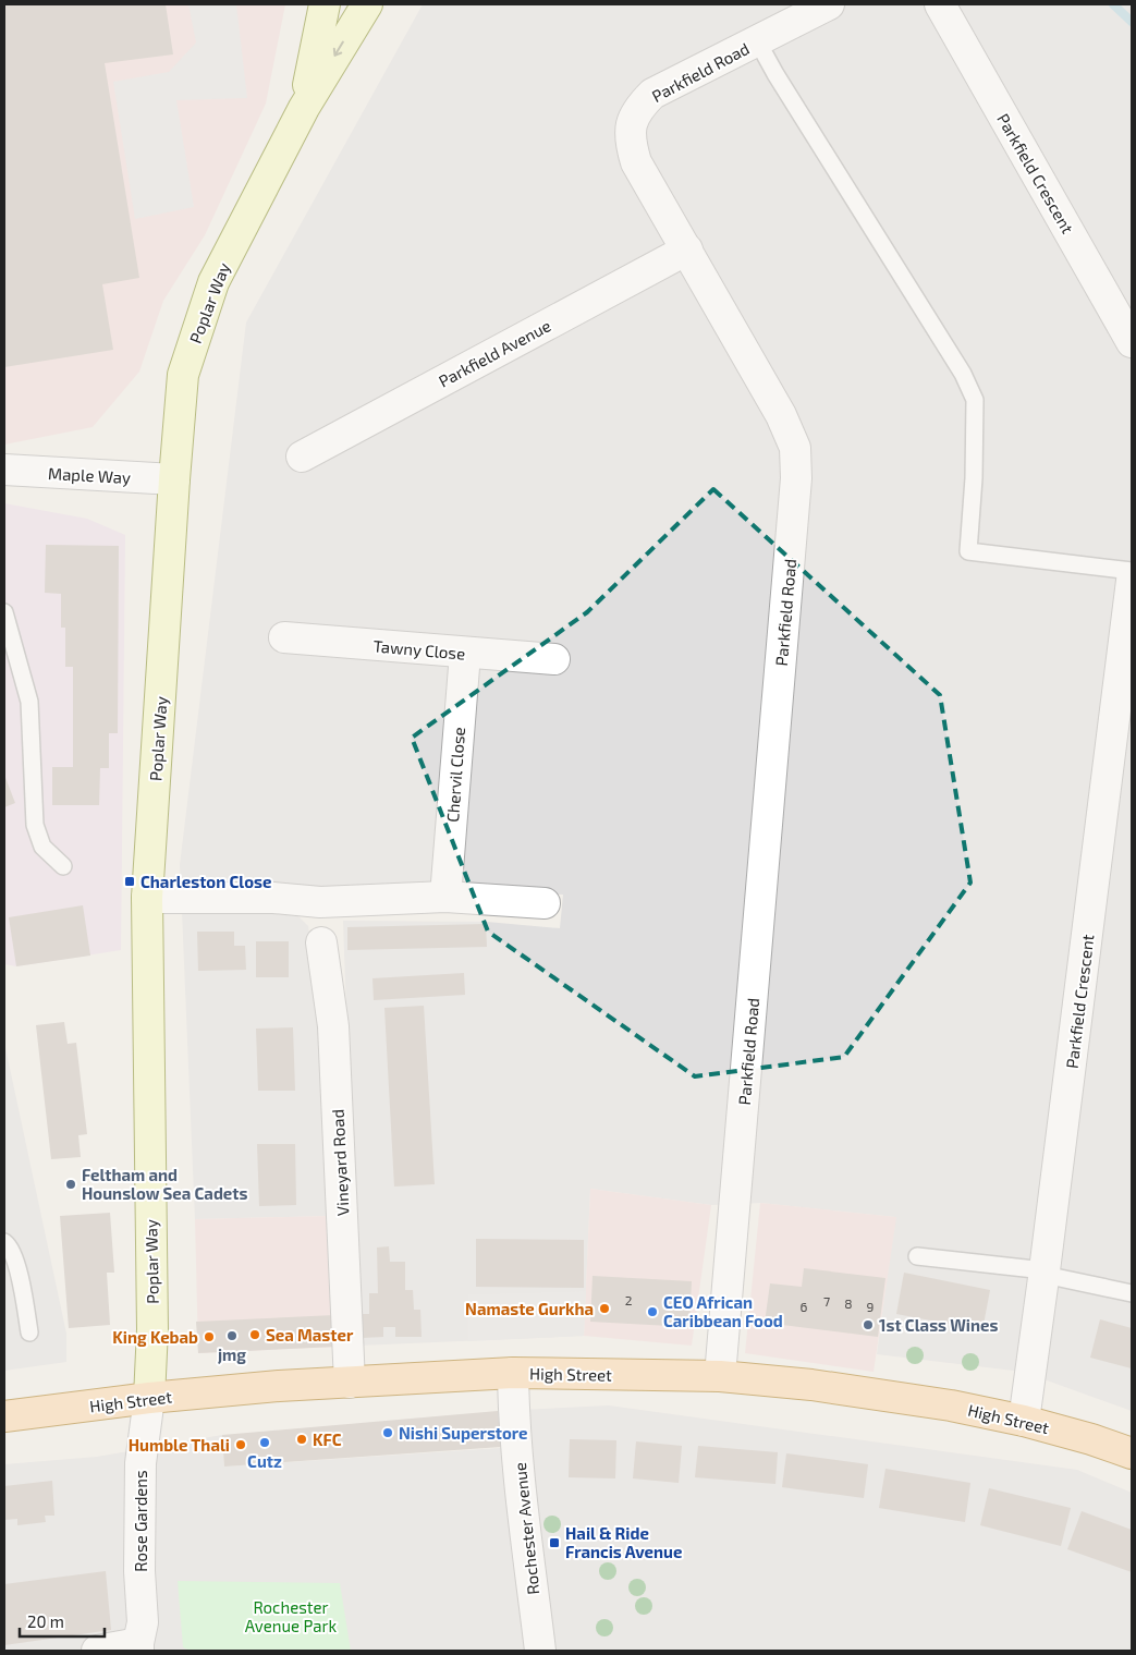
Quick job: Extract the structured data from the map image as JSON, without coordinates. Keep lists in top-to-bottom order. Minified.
{"streets":{"main road":["High Street"],"street":["Parkfield Road","Parkfield Crescent","Poplar Way","Parkfield Avenue","Maple Way","Tawny Close","Chervil Close","Vineyard Road","Rose Gardens","Rochester Avenue"]},"crossings":[["Parkfield Road","Parkfield Avenue"],["Parkfield Road","High Street"],["Parkfield Crescent","High Street"],["Poplar Way","Maple Way"],["Poplar Way","High Street"],["Poplar Way","Rose Gardens"],["Tawny Close","Chervil Close"],["Vineyard Road","High Street"],["High Street","Rose Gardens"],["High Street","Rochester Avenue"]],"parks":["Rochester Avenue Park"],"places":{"transit":["Charleston Close","Hail & Ride Francis Avenue"],"other":["Feltham and Hounslow Sea Cadets","Namaste Gurkha","CEO African Caribbean Food","1st Class Wines","Sea Master","jmg","King Kebab","Nishi Superstore","KFC","Cutz","Humble Thali"]},"house_numbers":["2","7","8","6","9"],"scale_bar":"20 m"}
